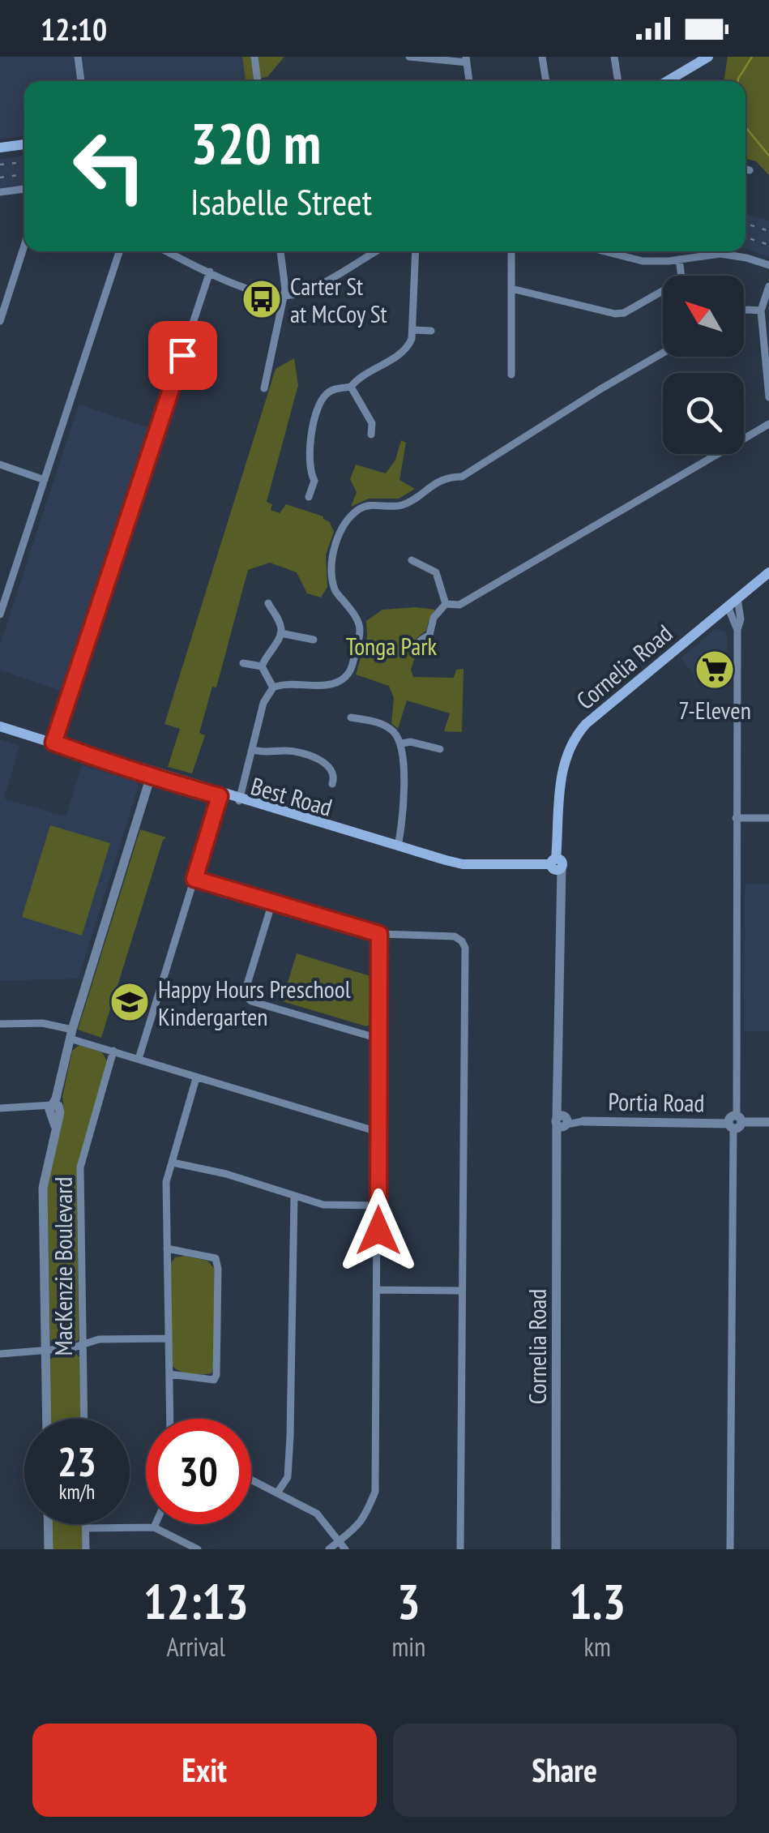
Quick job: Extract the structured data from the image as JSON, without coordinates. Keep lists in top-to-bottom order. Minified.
{"streets":{"main road":["Cornelia Road","Best Road"],"street":["Portia Road","MacKenzie Boulevard"]},"crossings":[["Cornelia Road","Best Road"],["Cornelia Road","Portia Road"],["Best Road","MacKenzie Boulevard"]],"parks":["Tonga Park"],"places":{"bus stop":["Carter St at McCoy St"],"supermarket":["7-Eleven"],"school or university":["Happy Hours Preschool Kindergarten"]},"north":"top left","page":{"status":"12:10","turn":["320 m","Isabelle Street"],"speed":"23 km/h","limit":"30","eta":["12:13","Arrival","3","min","1.3","km"],"buttons":["Exit","Share"]}}
